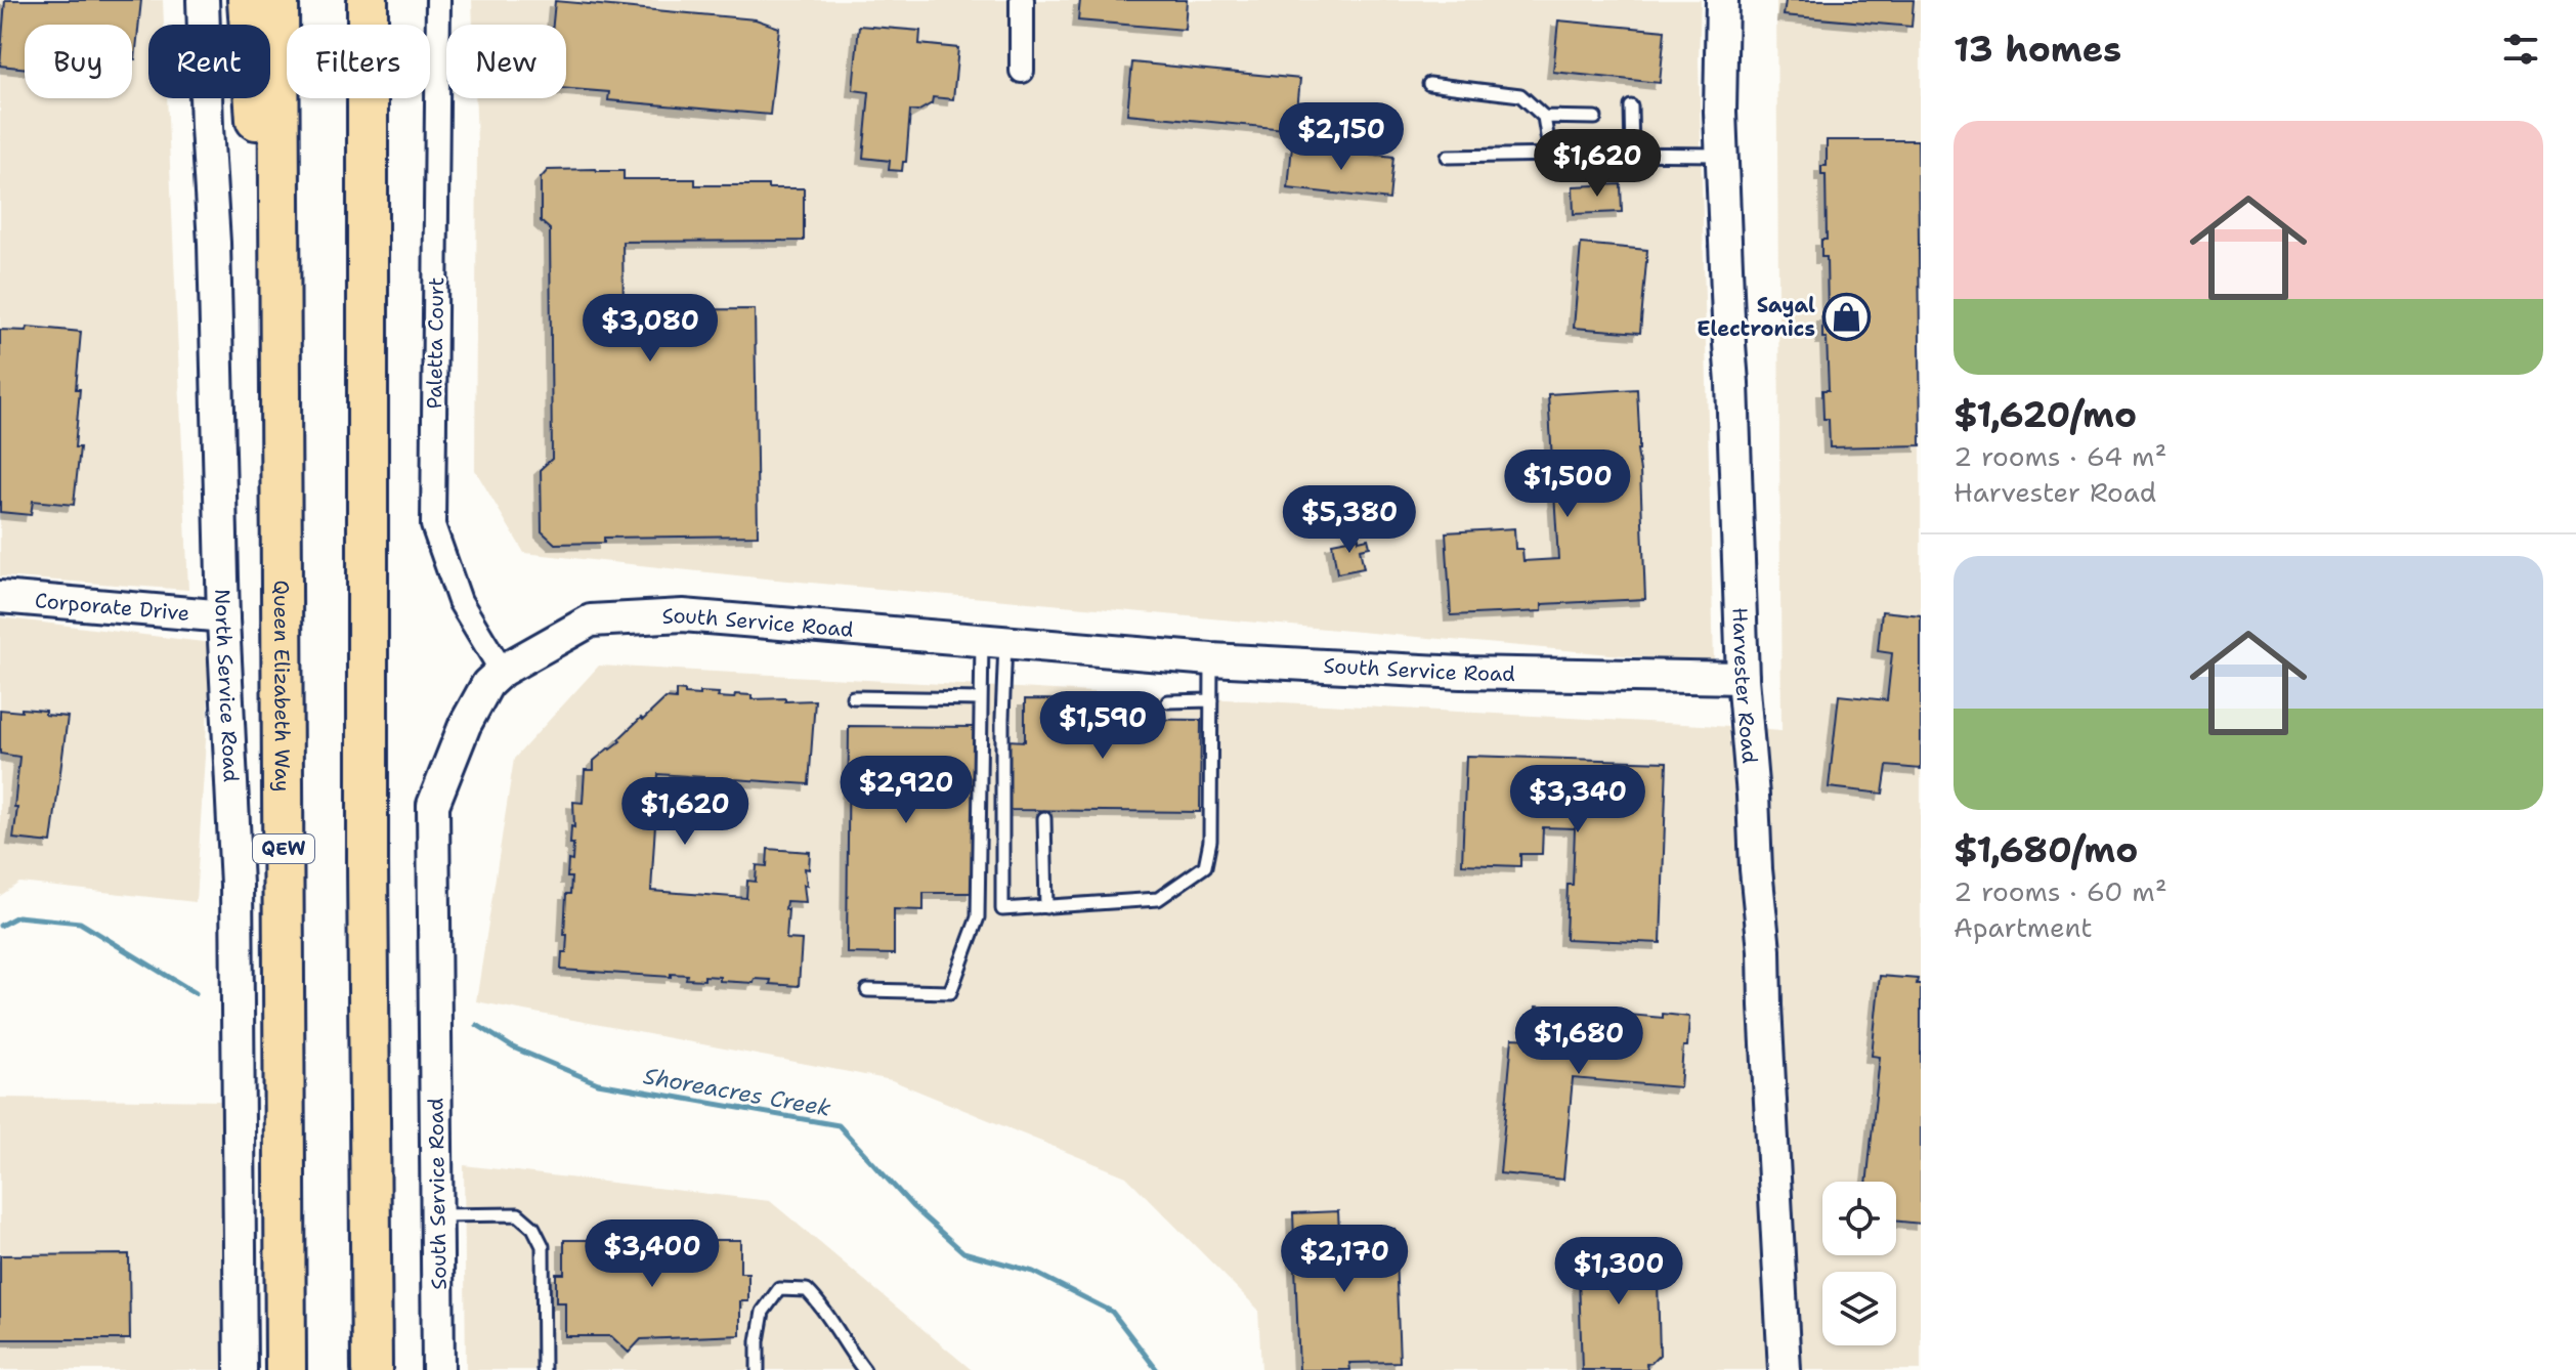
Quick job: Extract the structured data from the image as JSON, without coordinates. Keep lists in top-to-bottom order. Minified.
{"streets":{"highway":["Queen Elizabeth Way","QEW"],"street":["Paletta Court","Corporate Drive","South Service Road","North Service Road","Harvester Road"]},"crossings":[["Paletta Court","South Service Road"],["Corporate Drive","North Service Road"],["South Service Road","Harvester Road"]],"water":["Shoreacres Creek"],"places":{"shop":["Sayal Electronics"]},"page":{"heading":"13 homes","chip":["Buy","Rent","Filters","New"],"list":[{"name":"$1,620/mo","note":"2 rooms · 64 m² · Harvester Road"},{"name":"$1,680/mo","note":"2 rooms · 60 m² · Apartment"}],"price":["$2,150","$1,620","$3,080","$1,500","$5,380","$1,590","$2,920","$3,340","$1,620","$1,680","$3,400","$2,170","$1,300"]}}
